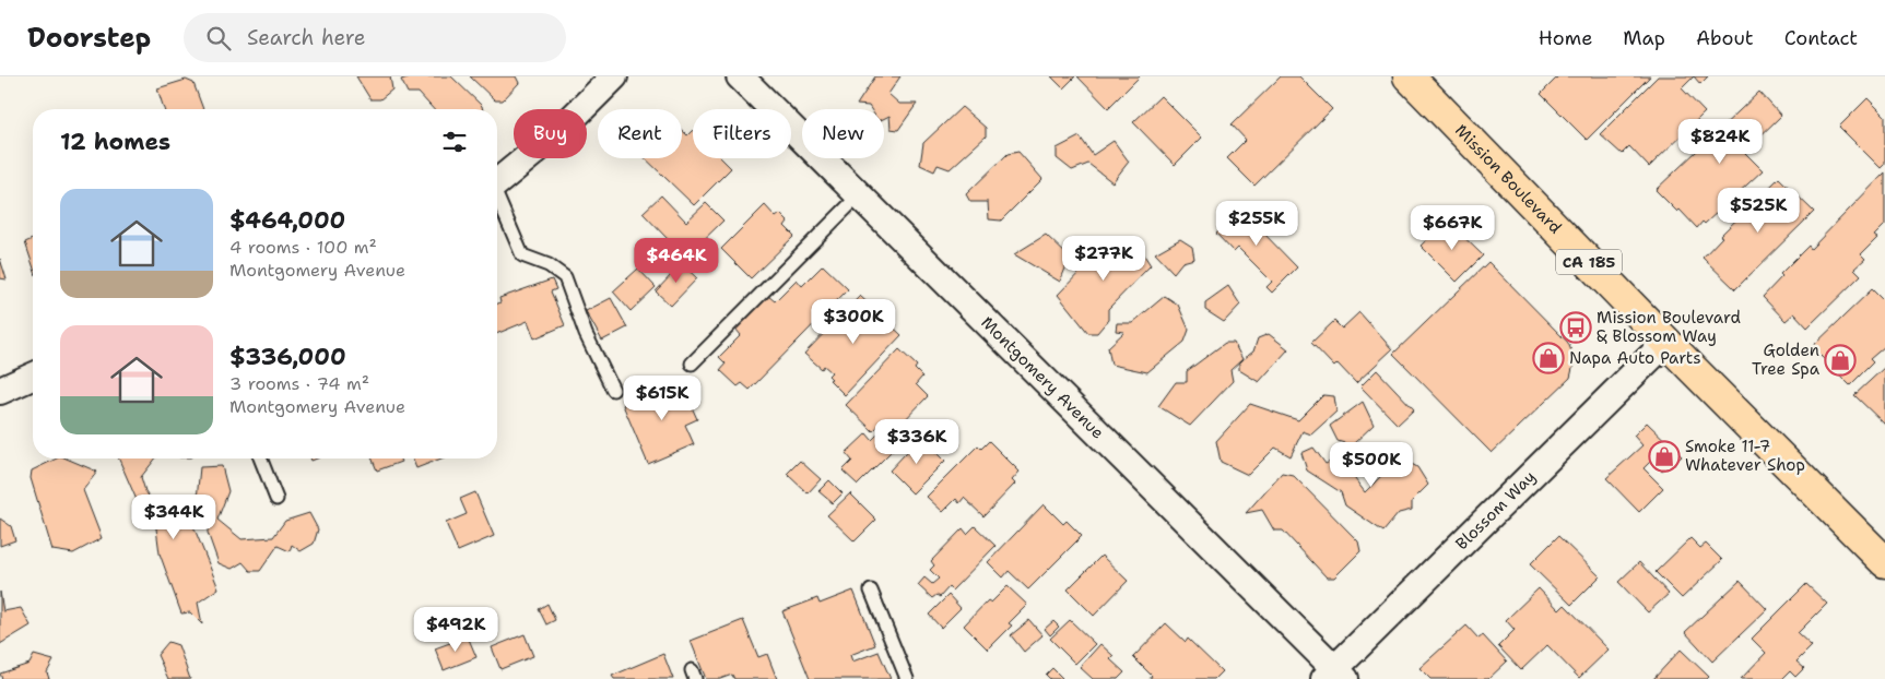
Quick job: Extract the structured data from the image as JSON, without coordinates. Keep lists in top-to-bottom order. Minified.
{"streets":{"main road":["Mission Boulevard","CA 185"],"street":["Montgomery Avenue","Blossom Way"]},"crossings":[["Mission Boulevard","Blossom Way"],["Montgomery Avenue","Blossom Way"]],"places":{"bus stop":["Mission Boulevard & Blossom Way"],"shop":["Napa Auto Parts","Golden Tree Spa","Smoke 11-7 Whatever Shop"]},"page":{"header":"Doorstep","search":"Search here","nav":["Home","Map","About","Contact"],"chip":["Buy","Rent","Filters","New"],"heading":"12 homes","price":["$824K","$525K","$255K","$667K","$277K","$464K","$300K","$615K","$336K","$500K","$344K","$492K"],"list":[{"name":"$464,000","note":"4 rooms · 100 m² · Montgomery Avenue"},{"name":"$336,000","note":"3 rooms · 74 m² · Montgomery Avenue"}]}}
